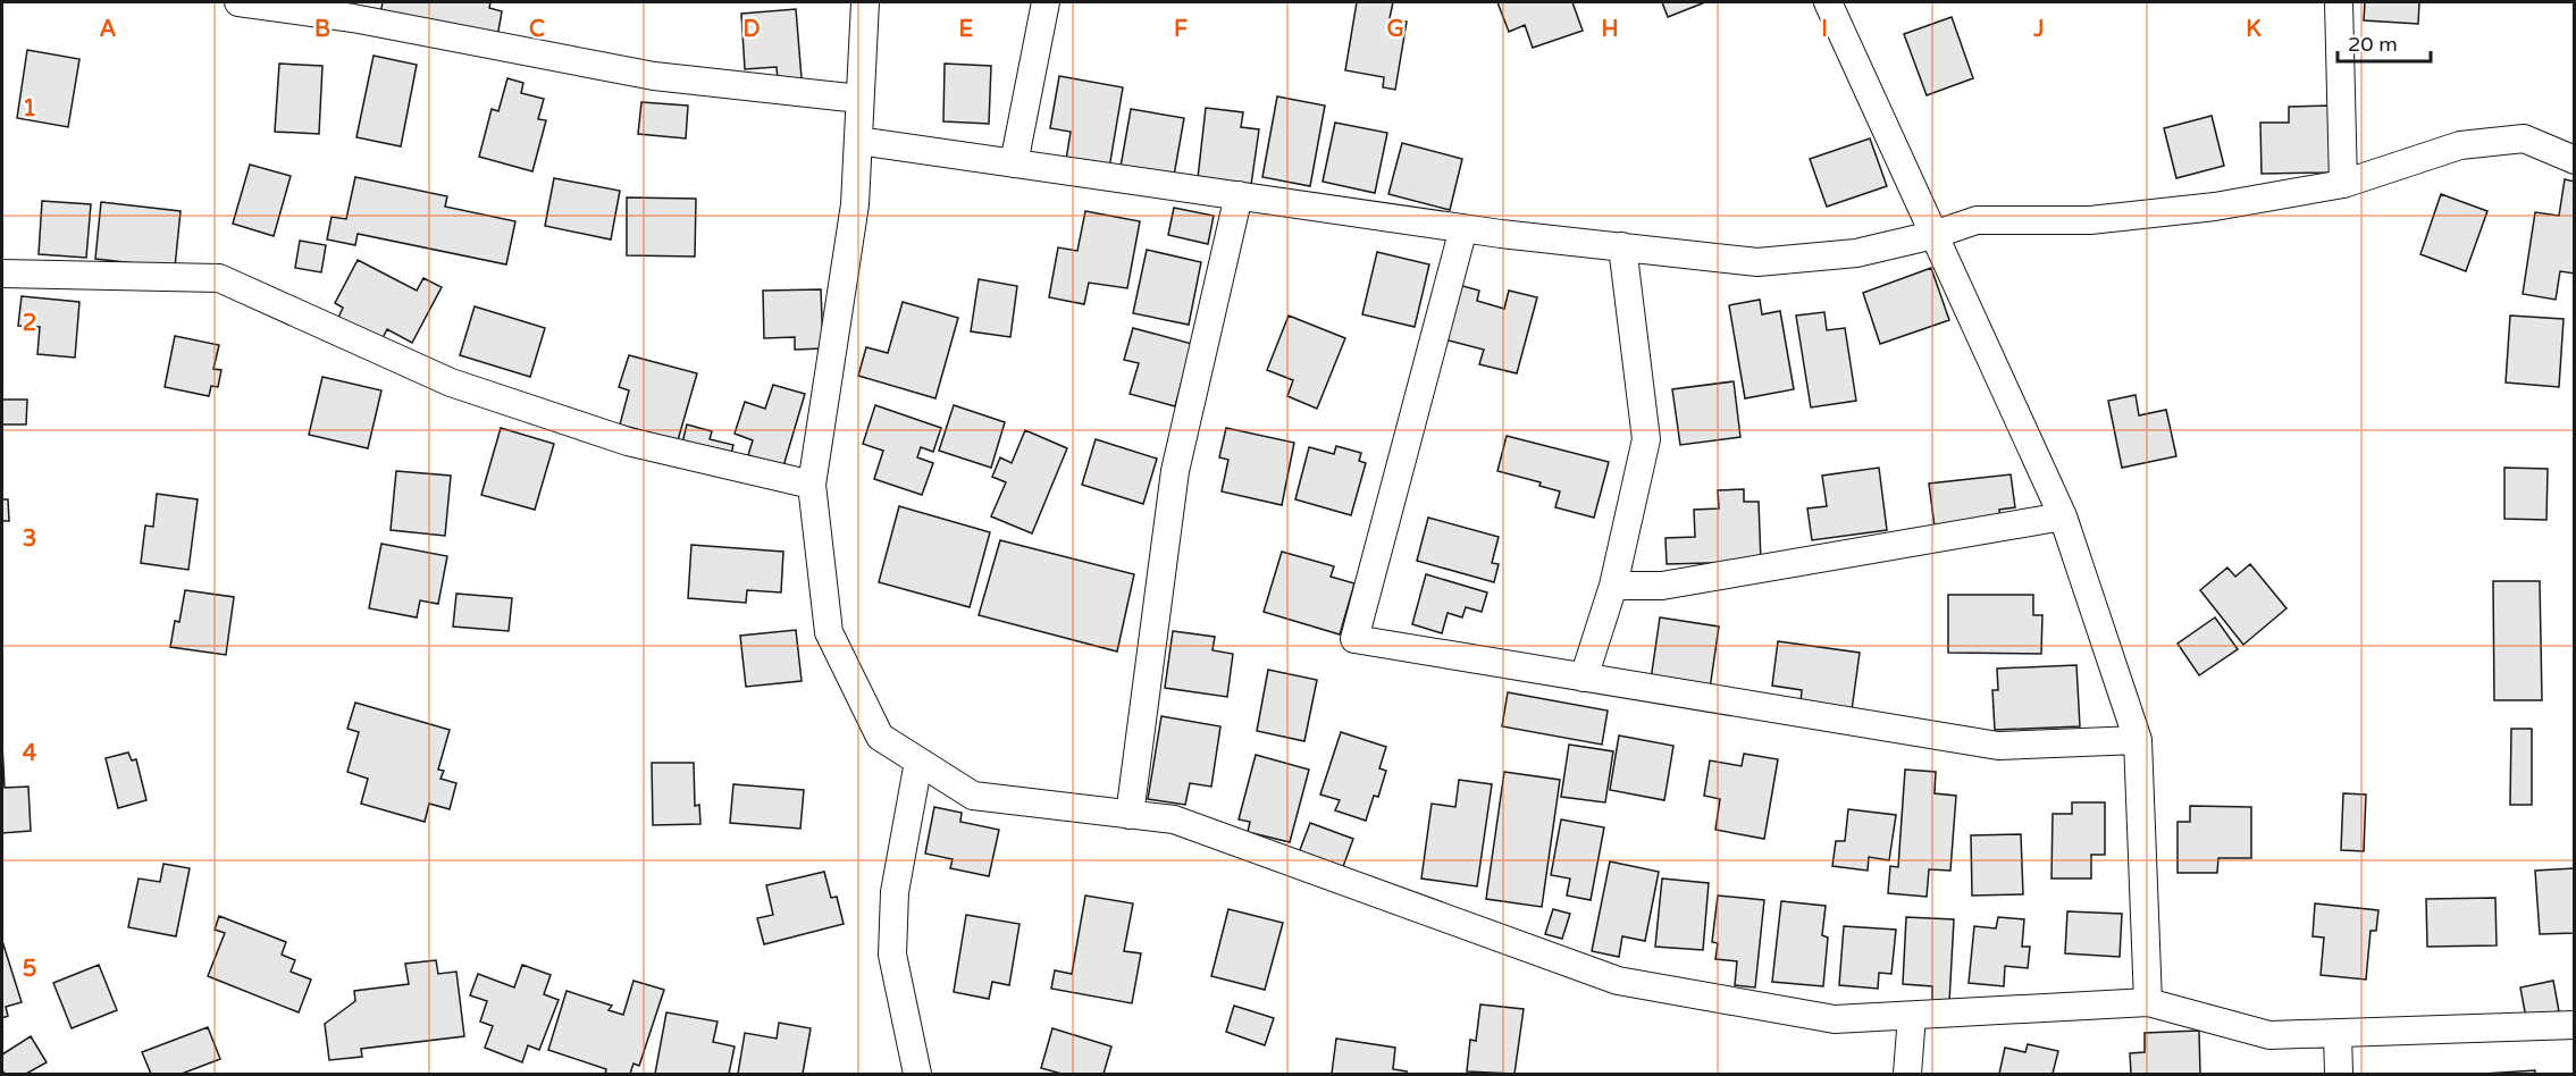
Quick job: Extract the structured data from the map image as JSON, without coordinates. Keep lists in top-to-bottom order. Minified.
{"scale_bar":"20 m","grid":{"columns":["A","B","C","D","E","F","G","H","I","J","K"],"rows":["1","2","3","4","5"]}}
